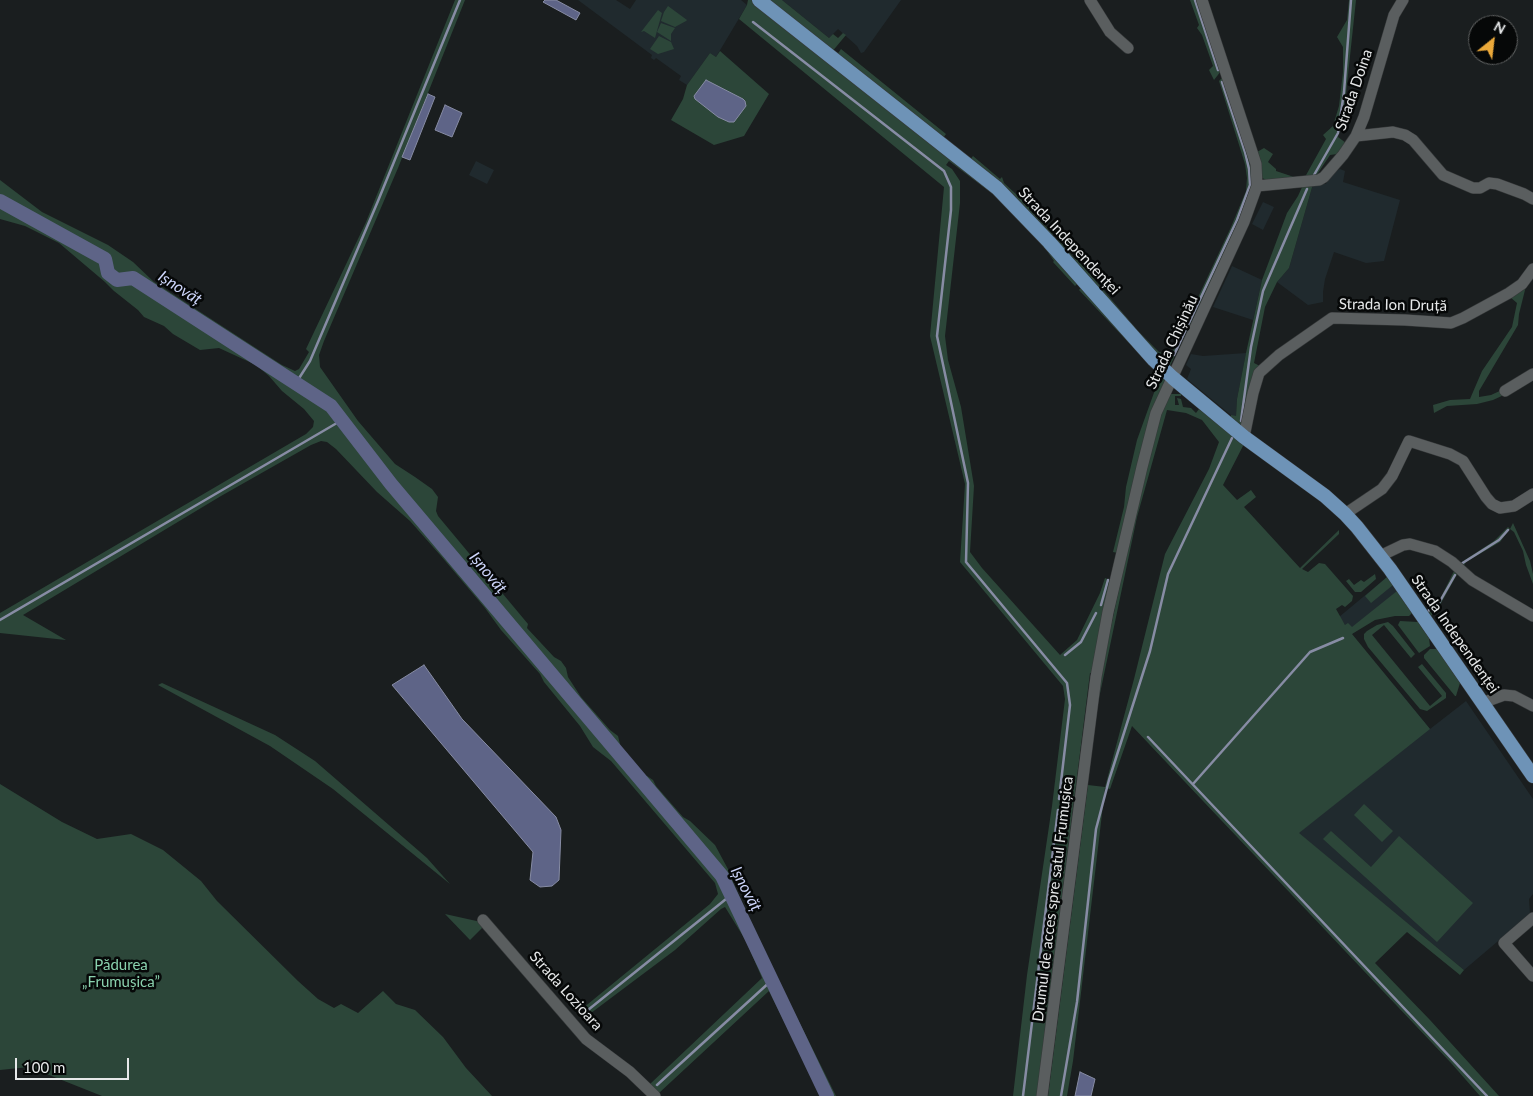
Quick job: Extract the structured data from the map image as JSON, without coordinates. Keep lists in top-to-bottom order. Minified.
{"streets":{"main road":["Strada Independenței"],"street":["Strada Doina","Strada Ion Druță","Strada Chișinău","Drumul de acces spre satul Frumușica","Strada Lozioara"]},"crossings":[["Strada Doina","Strada Chișinău"],["Strada Independenței","Strada Ion Druță"],["Strada Independenței","Strada Chișinău"],["Strada Chișinău","Drumul de acces spre satul Frumușica"]],"water":["Ișnovăț"],"parks":["Pădurea „Frumușica”"],"scale_bar":"100 m","north":"top right"}
